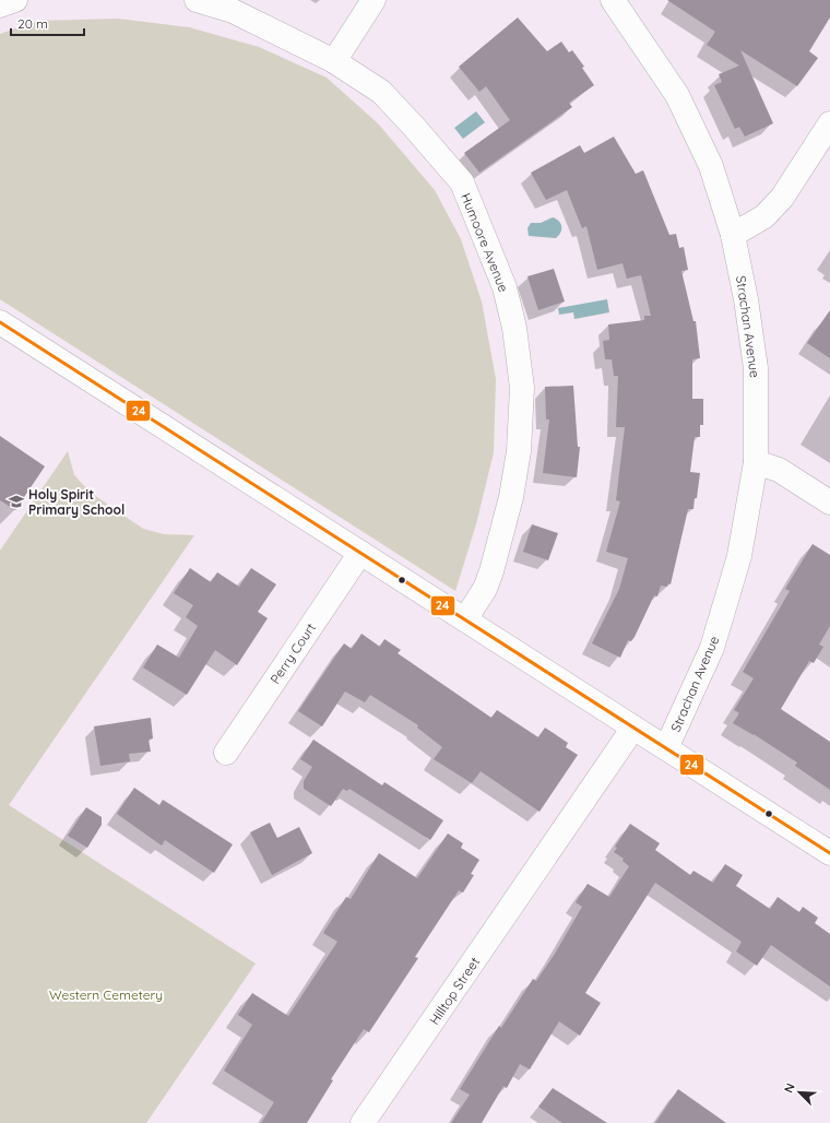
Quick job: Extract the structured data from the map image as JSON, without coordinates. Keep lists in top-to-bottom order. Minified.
{"streets":{"street":["Humoore Avenue","Strachan Avenue","Perry Court","Hilltop Street"]},"parks":["Western Cemetery"],"places":{"school or university":["Holy Spirit Primary School"]},"lines":["transit line 24"],"scale_bar":"20 m","north":"top left"}
